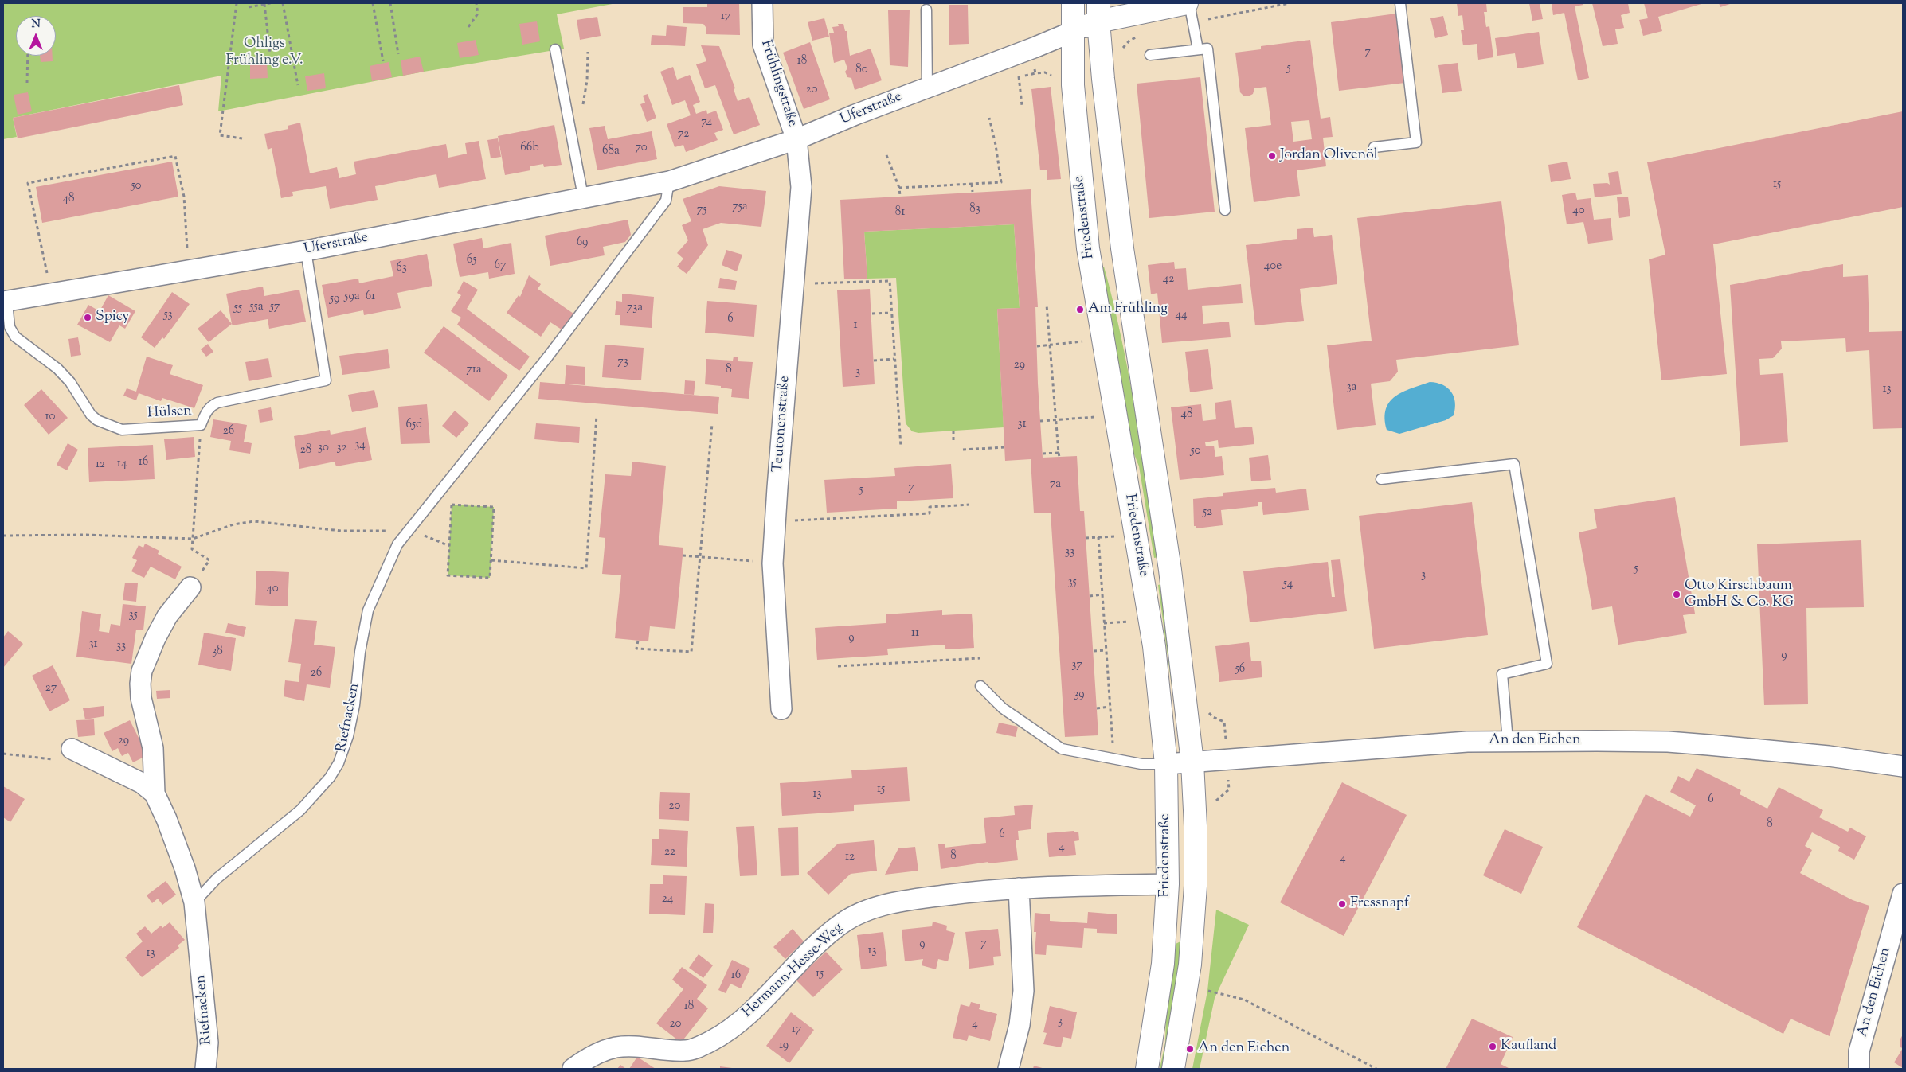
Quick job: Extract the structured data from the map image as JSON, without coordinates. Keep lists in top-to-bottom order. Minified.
{"streets":{"main road":["Friedenstraße"],"street":["Frühlingstraße","Uferstraße","Teutonenstraße","Riefnacken","An den Eichen","Hermann-Hesse-Weg"],"lane":["Hülsen"]},"crossings":[["Frühlingstraße","Uferstraße"],["Frühlingstraße","Teutonenstraße"],["Uferstraße","Friedenstraße"],["Uferstraße","Hülsen"],["Uferstraße","Teutonenstraße"],["Friedenstraße","An den Eichen"],["Friedenstraße","Hermann-Hesse-Weg"]],"parks":["Ohligs Frühling e.V."],"places":["Jordan Olivenöl","Am Frühling","Spicy","Otto Kirschbaum GmbH & Co. KG","Fressnapf","Kaufland","An den Eichen"],"house_numbers":["17","7","18","5","80","20","74","72","66b","70","68a","15","50","48","75a","83","75","40","81","69","65","67","40e","63","42","59a","61","59","55a","57","55","73a","53","44","6","1","73","29","71a","8","3","3a","13","48","10","31","65d","26","34","30","32","28","50","16","14","12","7a","7","5","52","33","5","3","35","54","40","35","11","9","31","33","38","9","37","56","26","27","39","29","15","13","6","20","8","6","4","22","8","12","4","24","7","9","13","13","15","16","18","3","20","4","17","19"],"north":"top"}
